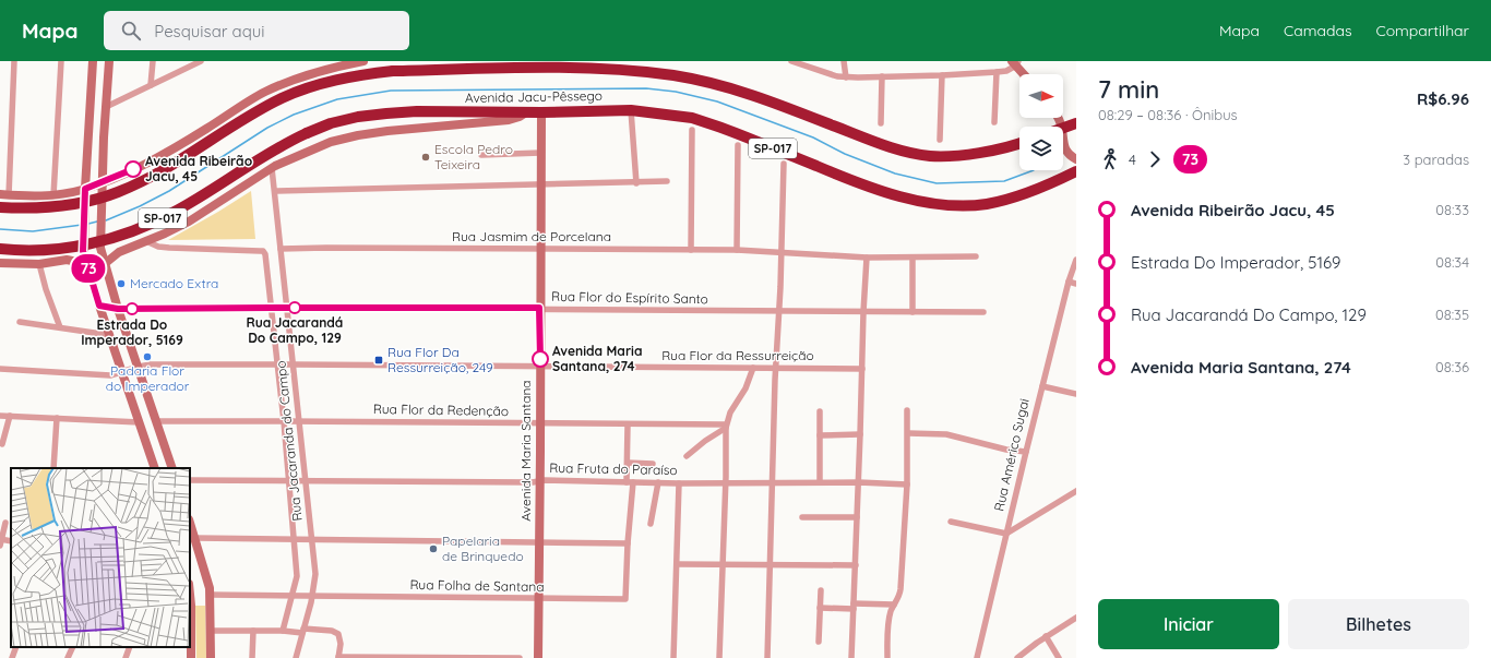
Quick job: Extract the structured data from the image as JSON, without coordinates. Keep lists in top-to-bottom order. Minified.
{"streets":{"highway":["Avenida Jacu-Pêssego","SP-017"],"street":["Rua Jasmim de Porcelana","Rua Flor do Espírito Santo","Rua Flor da Ressurreição","Rua Flor da Redenção","Rua Jacaranda do Campo","Avenida Maria Santana","Rua Américo Sugai","Rua Fruta do Paraíso","Rua Folha de Santana"]},"crossings":[["Avenida Jacu-Pêssego","Avenida Maria Santana"],["Rua Jasmim de Porcelana","Rua Jacaranda do Campo"],["Rua Jasmim de Porcelana","Avenida Maria Santana"],["Rua Flor do Espírito Santo","Rua Jacaranda do Campo"],["Rua Flor do Espírito Santo","Avenida Maria Santana"],["Rua Flor da Ressurreição","Rua Jacaranda do Campo"],["Rua Flor da Ressurreição","Avenida Maria Santana"],["Rua Flor da Redenção","Rua Jacaranda do Campo"],["Rua Flor da Redenção","Avenida Maria Santana"],["Rua Flor da Redenção","Rua Folha de Santana"],["Rua Jacaranda do Campo","Rua Fruta do Paraíso"],["Rua Jacaranda do Campo","Rua Folha de Santana"],["Avenida Maria Santana","Rua Fruta do Paraíso"],["Avenida Maria Santana","Rua Folha de Santana"],["Rua Fruta do Paraíso","Rua Folha de Santana"]],"places":{"other":["Escola Pedro Teixeira","Avenida Ribeirão Jacu, 45","Mercado Extra","Rua Jacarandá Do Campo, 129","Estrada Do Imperador, 5169","Padaria Flor do Imperador","Avenida Maria Santana, 274","Papelaria de Brinquedo"],"transit":["Rua Flor Da Ressurreição, 249"]},"lines":["bus line 73"],"north":"right","page":{"header":"Mapa","search":"Pesquisar aqui","nav":["Mapa","Camadas","Compartilhar"],"on_map":"73","heading":["7 min","08:29 – 08:36 · Ônibus","R$6.96"],"legs":["4","73","3 paradas"],"list":[{"name":"Avenida Ribeirão Jacu, 45","value":"08:33"},{"name":"Estrada Do Imperador, 5169","value":"08:34"},{"name":"Rua Jacarandá Do Campo, 129","value":"08:35"},{"name":"Avenida Maria Santana, 274","value":"08:36"}],"buttons":["Iniciar","Bilhetes"]}}
